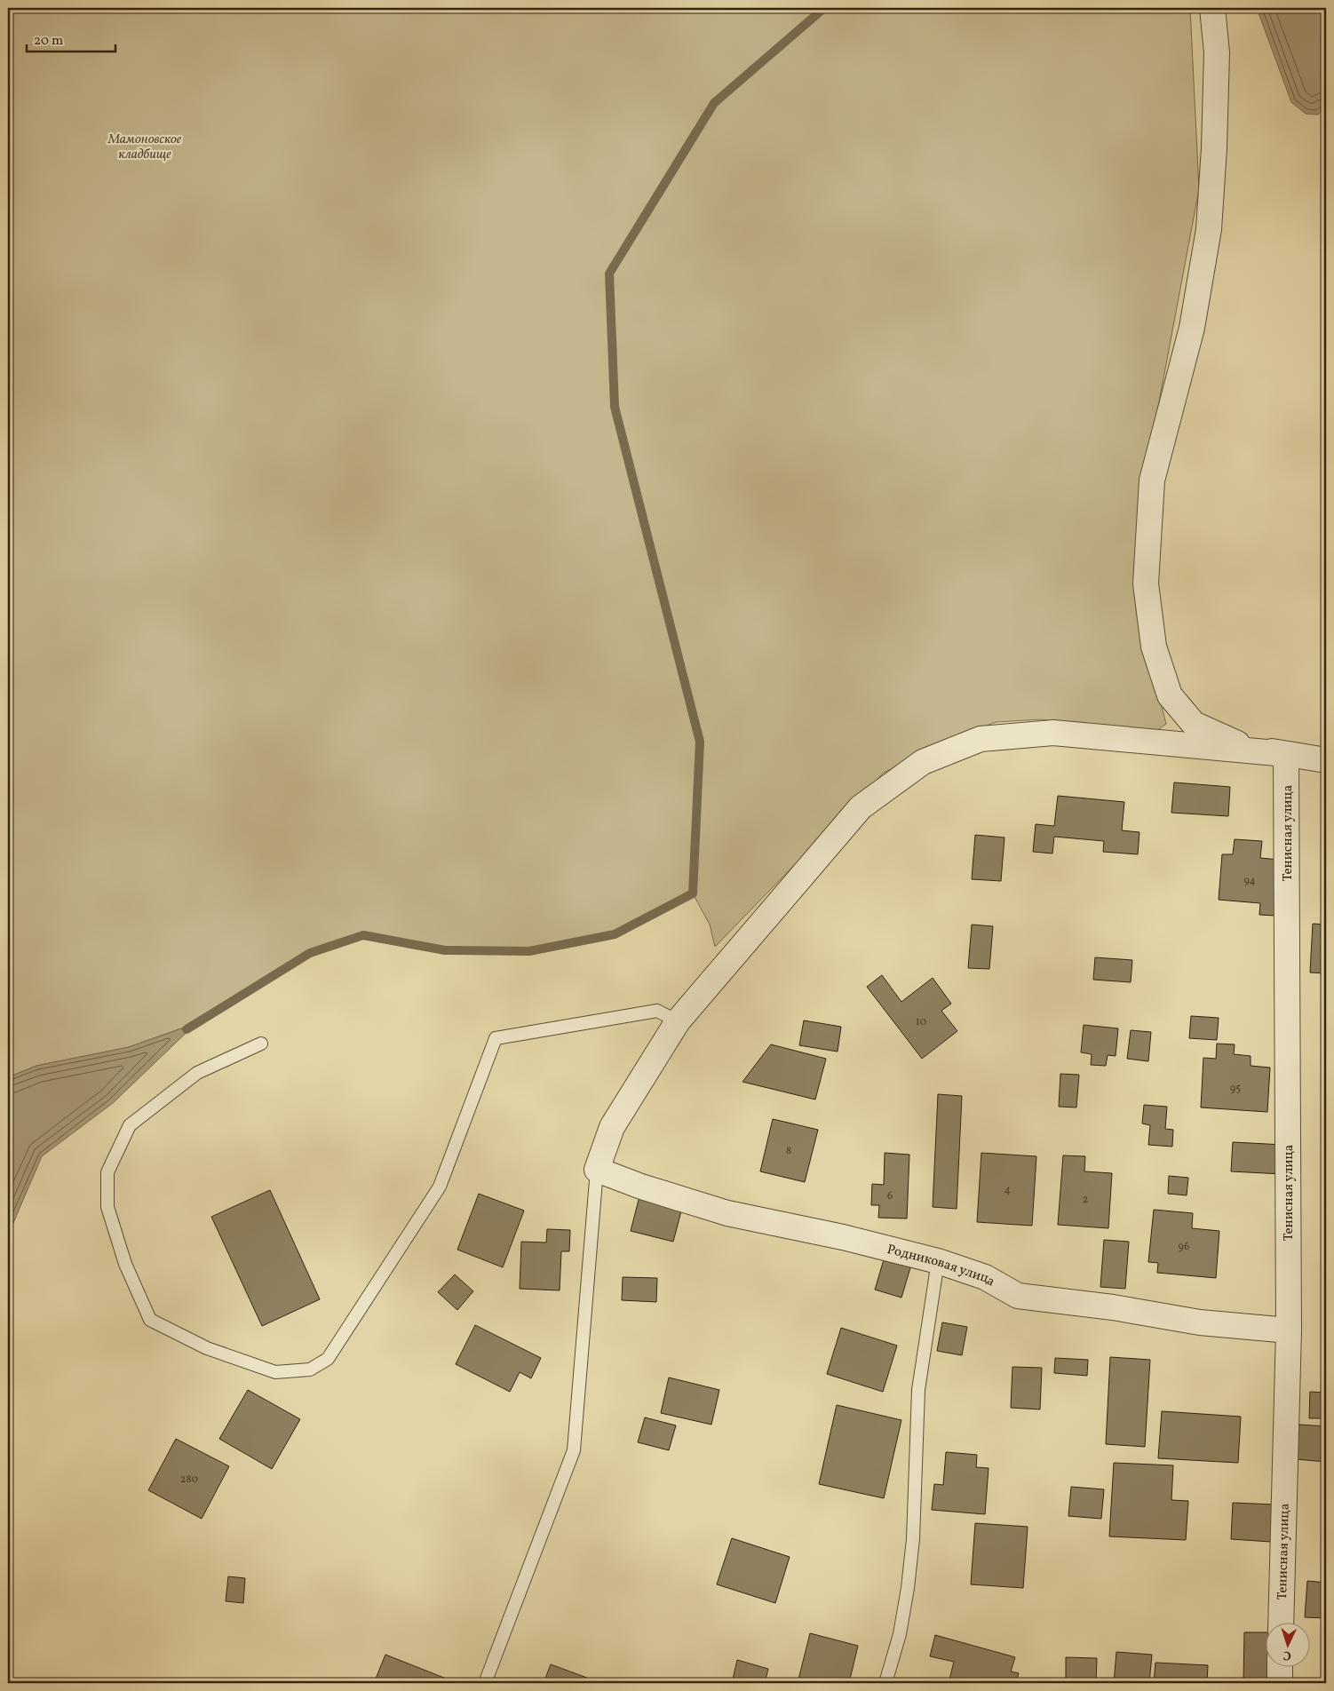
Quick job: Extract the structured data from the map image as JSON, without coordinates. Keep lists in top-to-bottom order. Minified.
{"streets":{"street":["Тенисная улица","Родниковая улица"]},"crossings":[["Тенисная улица","Родниковая улица"]],"parks":["Мамоновское кладбище"],"house_numbers":["94","10","95","8","4","6","2","96","280"],"scale_bar":"20 m","north":"bottom"}
